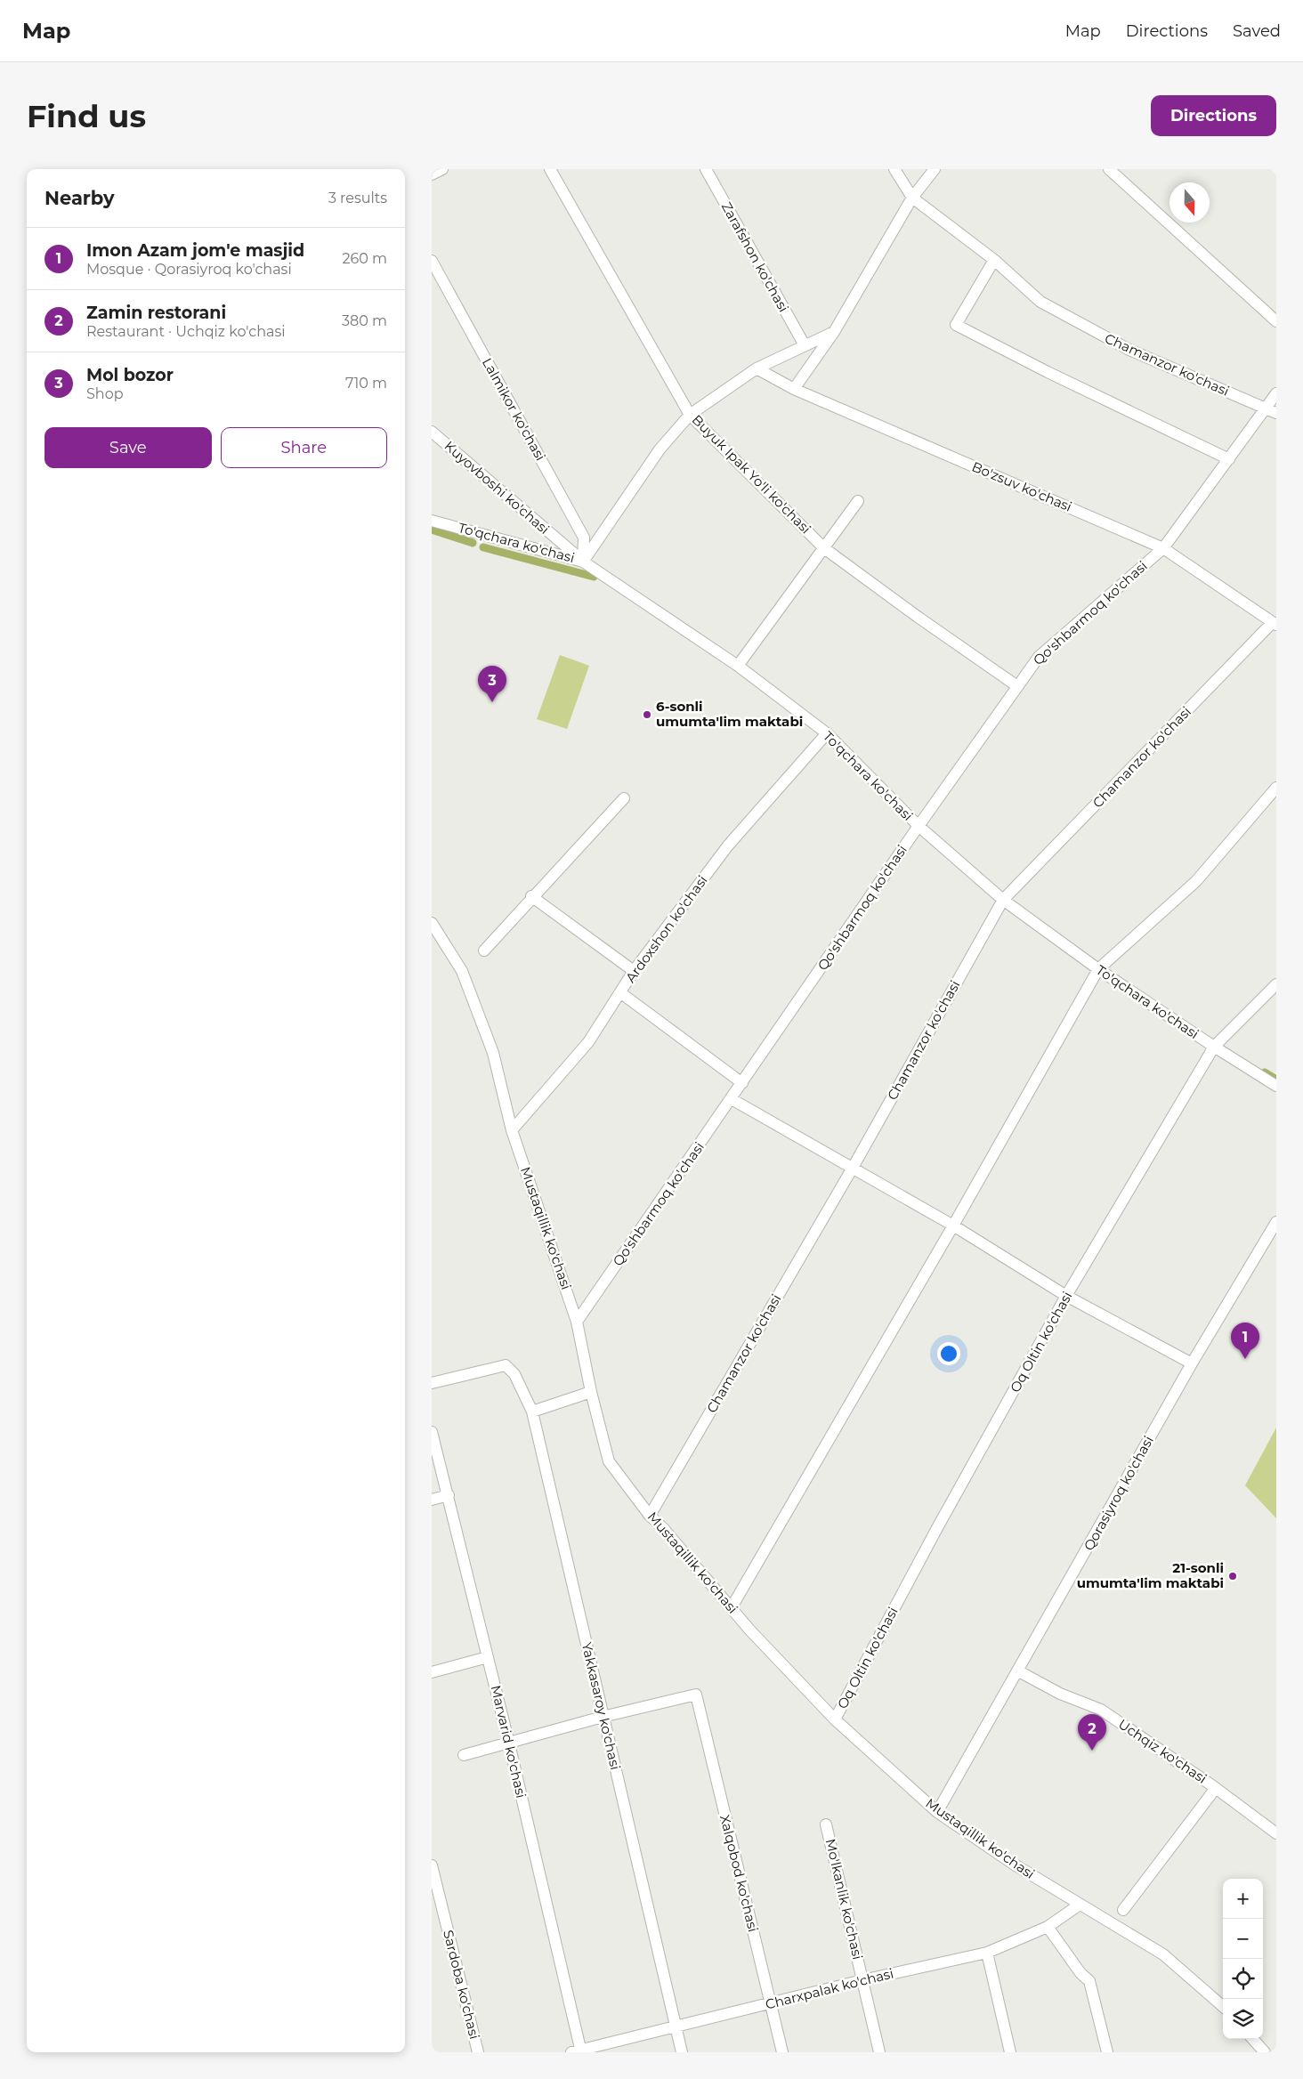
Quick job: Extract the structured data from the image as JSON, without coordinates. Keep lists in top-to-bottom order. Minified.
{"streets":{"street":["Zarafshon ko'chasi","Chamanzor ko'chasi","Lalmikor ko'chasi","Buyuk Ipak Yo'li ko'chasi","Bo'zsuv ko'chasi","Kuyovboshi ko'chasi","To'qchara ko'chasi","Qo'shbarmoq ko'chasi","Ardoxshon ko'chasi","Mustaqillik ko'chasi","Oq Oltin ko'chasi","Qorasiyroq ko'chasi","Yakkasaroy ko'chasi","Marvarid ko'chasi","Uchqiz ko'chasi","Xalqobod ko'chasi","Mo'lkanlik ko'chasi","Sardoba ko'chasi","Charxpalak ko'chasi"]},"crossings":[["Chamanzor ko'chasi","Bo'zsuv ko'chasi"],["Chamanzor ko'chasi","To'qchara ko'chasi"],["Chamanzor ko'chasi","Qo'shbarmoq ko'chasi"],["Chamanzor ko'chasi","Mustaqillik ko'chasi"],["Lalmikor ko'chasi","Kuyovboshi ko'chasi"],["Lalmikor ko'chasi","To'qchara ko'chasi"],["Buyuk Ipak Yo'li ko'chasi","Qo'shbarmoq ko'chasi"],["Bo'zsuv ko'chasi","Qo'shbarmoq ko'chasi"],["Kuyovboshi ko'chasi","To'qchara ko'chasi"],["To'qchara ko'chasi","Qo'shbarmoq ko'chasi"],["To'qchara ko'chasi","Ardoxshon ko'chasi"],["To'qchara ko'chasi","Oq Oltin ko'chasi"],["Qo'shbarmoq ko'chasi","Mustaqillik ko'chasi"],["Ardoxshon ko'chasi","Mustaqillik ko'chasi"],["Mustaqillik ko'chasi","Oq Oltin ko'chasi"],["Mustaqillik ko'chasi","Qorasiyroq ko'chasi"],["Mustaqillik ko'chasi","Charxpalak ko'chasi"],["Qorasiyroq ko'chasi","Uchqiz ko'chasi"],["Yakkasaroy ko'chasi","Xalqobod ko'chasi"],["Yakkasaroy ko'chasi","Charxpalak ko'chasi"],["Marvarid ko'chasi","Charxpalak ko'chasi"],["Xalqobod ko'chasi","Charxpalak ko'chasi"],["Mo'lkanlik ko'chasi","Charxpalak ko'chasi"]],"places":["6-sonli umumta'lim maktabi","21-sonli umumta'lim maktabi"],"north":"bottom","page":{"header":"Map","nav":["Map","Directions","Saved"],"buttons":["Directions",["Save","Share"]],"title":"Find us","heading":["Nearby","3 results"],"list":[{"mark":"1","name":"Imon Azam jom'e masjid","note":"Mosque · Qorasiyroq ko'chasi","value":"260 m"},{"mark":"2","name":"Zamin restorani","note":"Restaurant · Uchqiz ko'chasi","value":"380 m"},{"mark":"3","name":"Mol bozor","note":"Shop","value":"710 m"}],"pins":["3","1","2"],"map_buttons":["+","−"]}}
